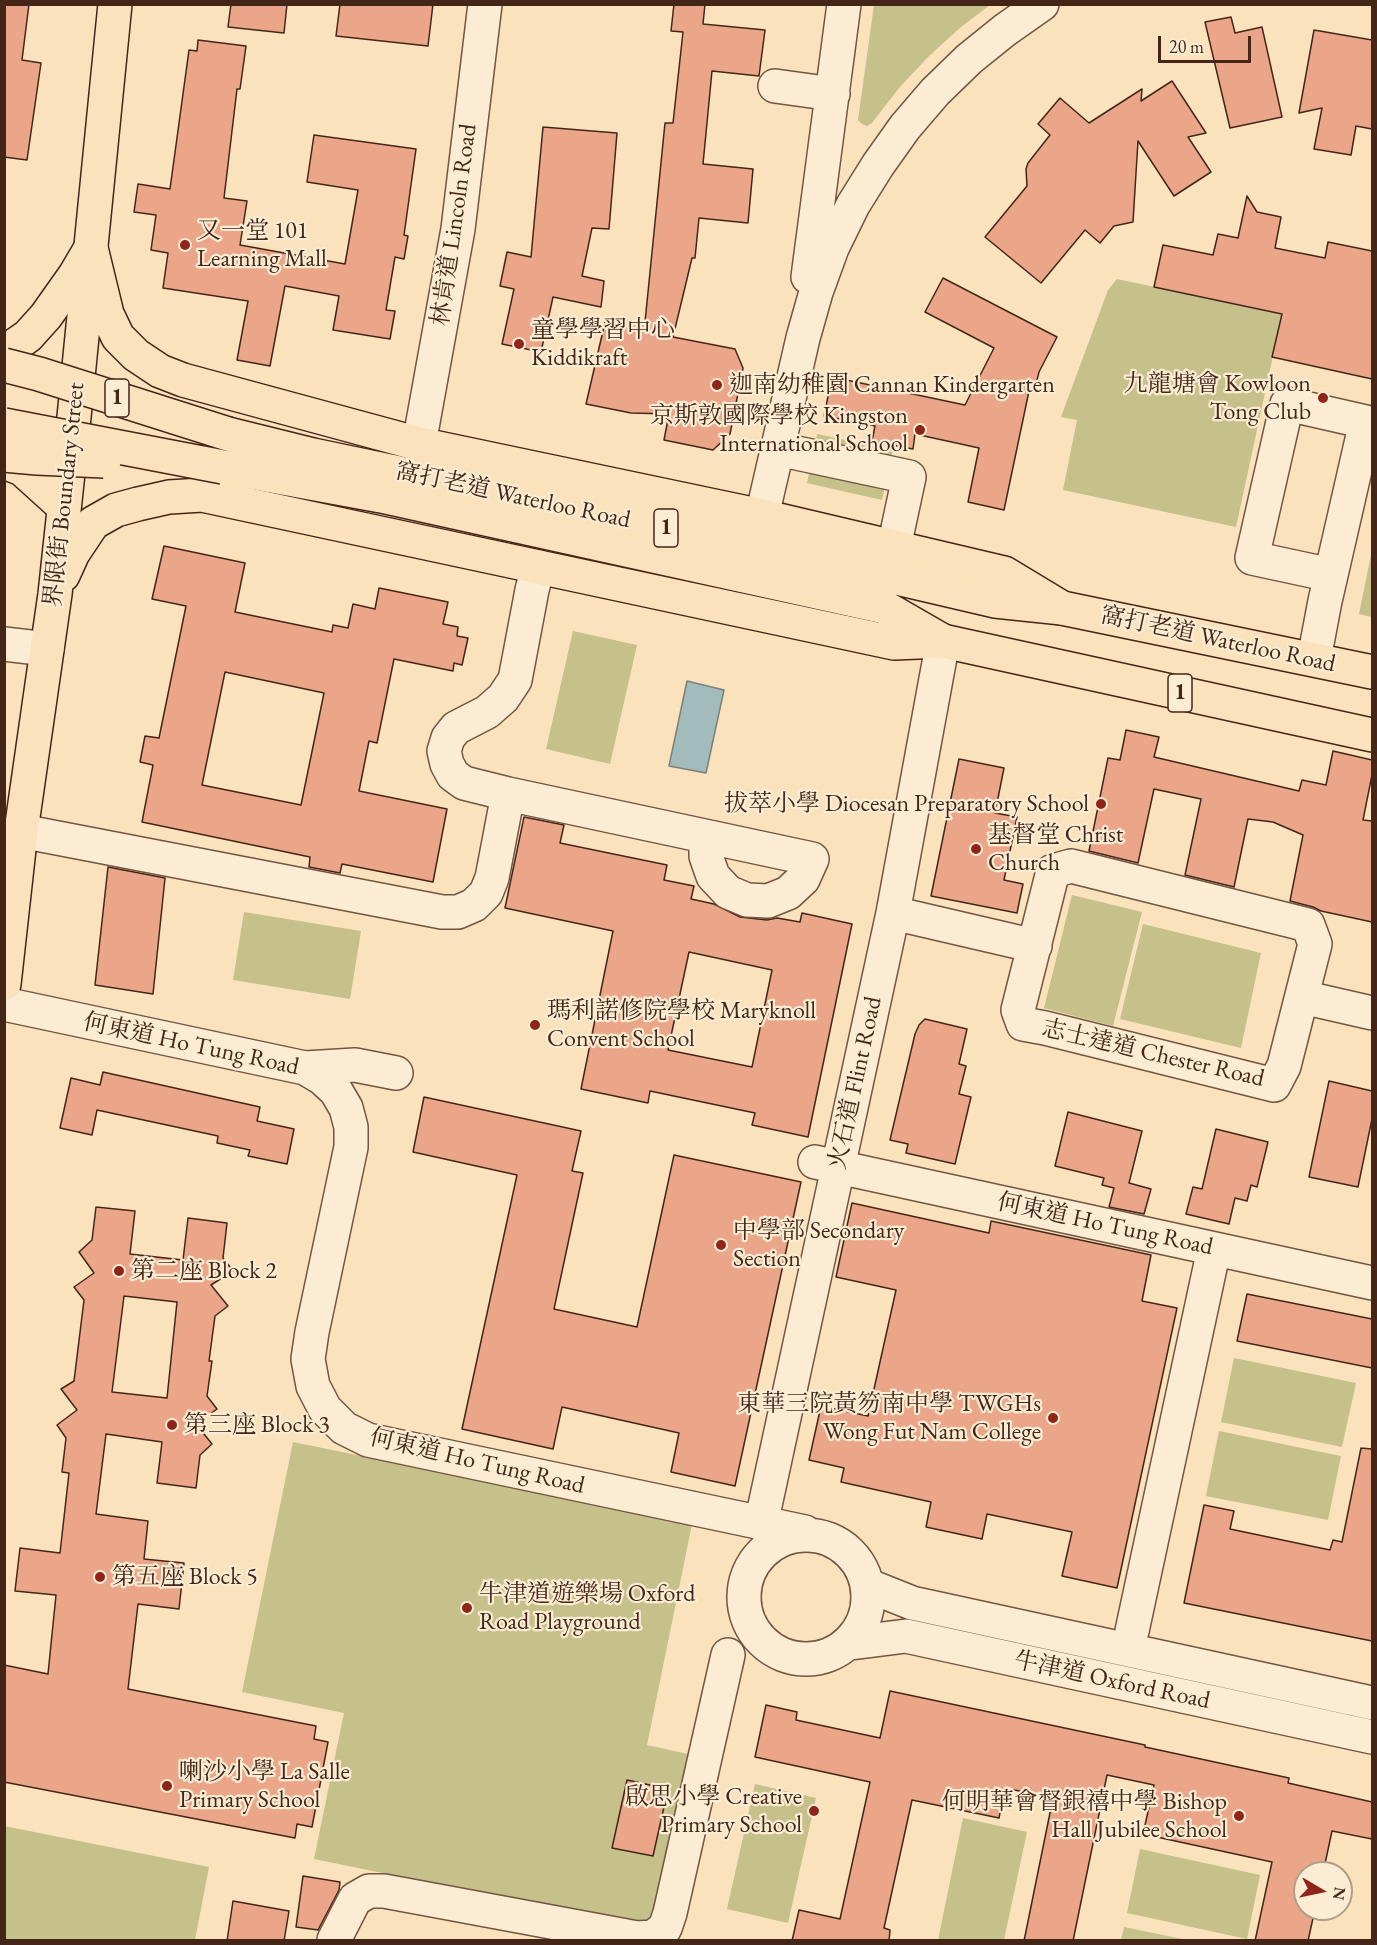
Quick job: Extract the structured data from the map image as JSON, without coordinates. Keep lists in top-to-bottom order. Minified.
{"streets":{"main road":["1","界限街 Boundary Street","窩打老道 Waterloo Road"],"street":["林肯道 Lincoln Road","何東道 Ho Tung Road","志士達道 Chester Road","火石道 Flint Road","牛津道 Oxford Road"]},"crossings":[["林肯道 Lincoln Road","窩打老道 Waterloo Road"],["界限街 Boundary Street","窩打老道 Waterloo Road"],["窩打老道 Waterloo Road","火石道 Flint Road"],["何東道 Ho Tung Road","火石道 Flint Road"],["何東道 Ho Tung Road","牛津道 Oxford Road"]],"places":["又一堂 101 Learning Mall","童學學習中心 Kiddikraft","迦南幼稚園 Cannan Kindergarten","九龍塘會 Kowloon Tong Club","京斯敦國際學校 Kingston International School","拔萃小學 Diocesan Preparatory School","基督堂 Christ Church","瑪利諾修院學校 Maryknoll Convent School","中學部 Secondary Section","第二座 Block 2","東華三院黃笏南中學 TWGHs Wong Fut Nam College","第三座 Block 3","第五座 Block 5","牛津道遊樂場 Oxford Road Playground","喇沙小學 La Salle Primary School","啟思小學 Creative Primary School","何明華會督銀禧中學 Bishop Hall Jubilee School"],"scale_bar":"20 m","north":"right"}
